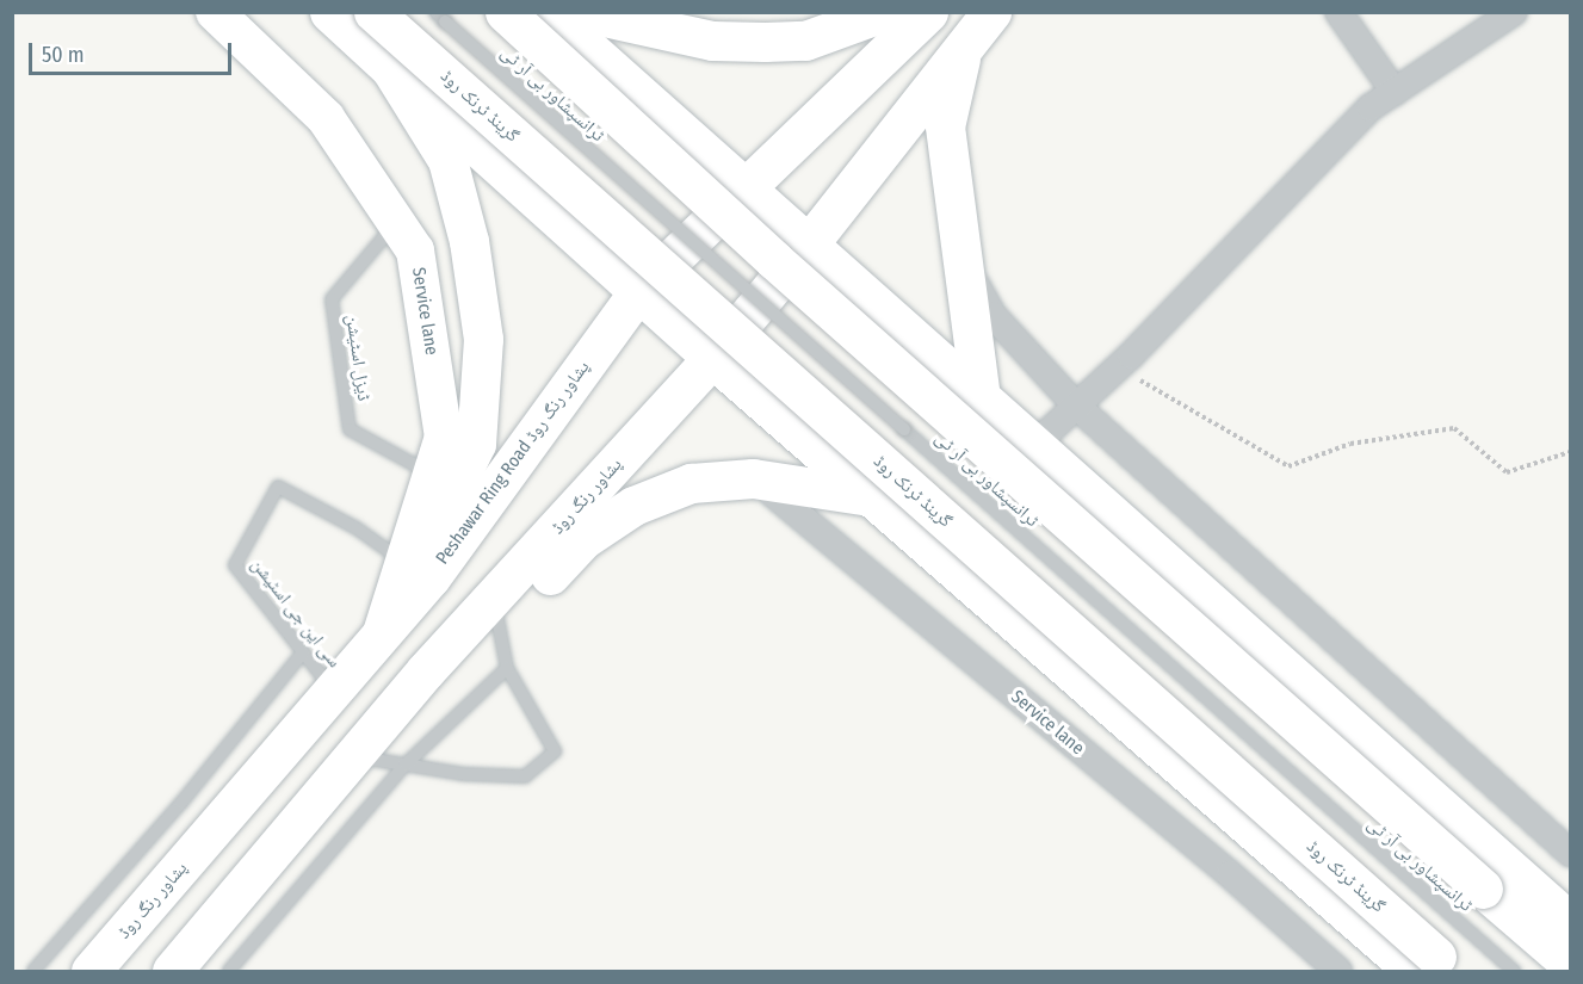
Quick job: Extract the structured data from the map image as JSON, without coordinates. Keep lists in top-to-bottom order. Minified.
{"streets":{"highway":["گرینڈ ٹرنک روڈ","Peshawar Ring Road پشاور رنگ روڈ","پشاور رنگ روڈ"],"street":["Service lane"],"lane":["ٹرانسپشاور بی آر ٹی","ڈیزل اسٹیشن","سی این جی اسٹیشن"]},"crossings":[["Service lane","ڈیزل اسٹیشن"],["Service lane","Peshawar Ring Road پشاور رنگ روڈ"],["Service lane","پشاور رنگ روڈ"],["Service lane","سی این جی اسٹیشن"],["Peshawar Ring Road پشاور رنگ روڈ","پشاور رنگ روڈ"],["Peshawar Ring Road پشاور رنگ روڈ","سی این جی اسٹیشن"],["پشاور رنگ روڈ","سی این جی اسٹیشن"]],"scale_bar":"50 m"}
